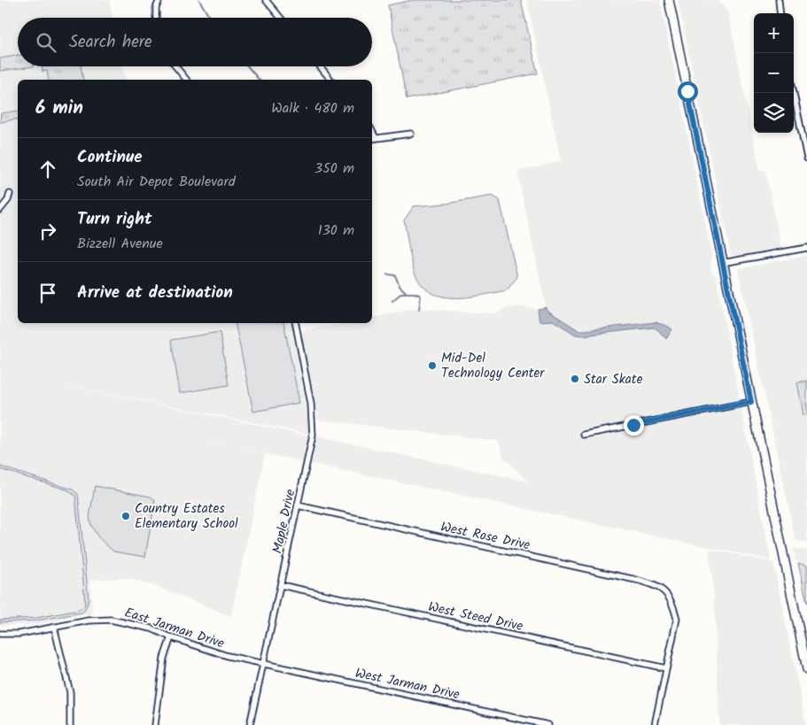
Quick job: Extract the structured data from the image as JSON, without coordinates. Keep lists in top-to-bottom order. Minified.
{"streets":{"street":["Maple Drive","West Rose Drive","West Steed Drive","East Jarman Drive","West Jarman Drive"]},"crossings":[["Maple Drive","West Rose Drive"],["Maple Drive","West Steed Drive"],["Maple Drive","East Jarman Drive"],["Maple Drive","West Jarman Drive"],["West Rose Drive","West Steed Drive"],["East Jarman Drive","West Jarman Drive"]],"places":["Mid-Del Technology Center","Star Skate","Country Estates Elementary School"],"page":{"map_buttons":["+","−"],"search":"Search here","heading":["6 min","Walk · 480 m"],"list":[["Continue","South Air Depot Boulevard","350 m"],["Turn right","Bizzell Avenue","130 m"],"Arrive at destination"]}}
